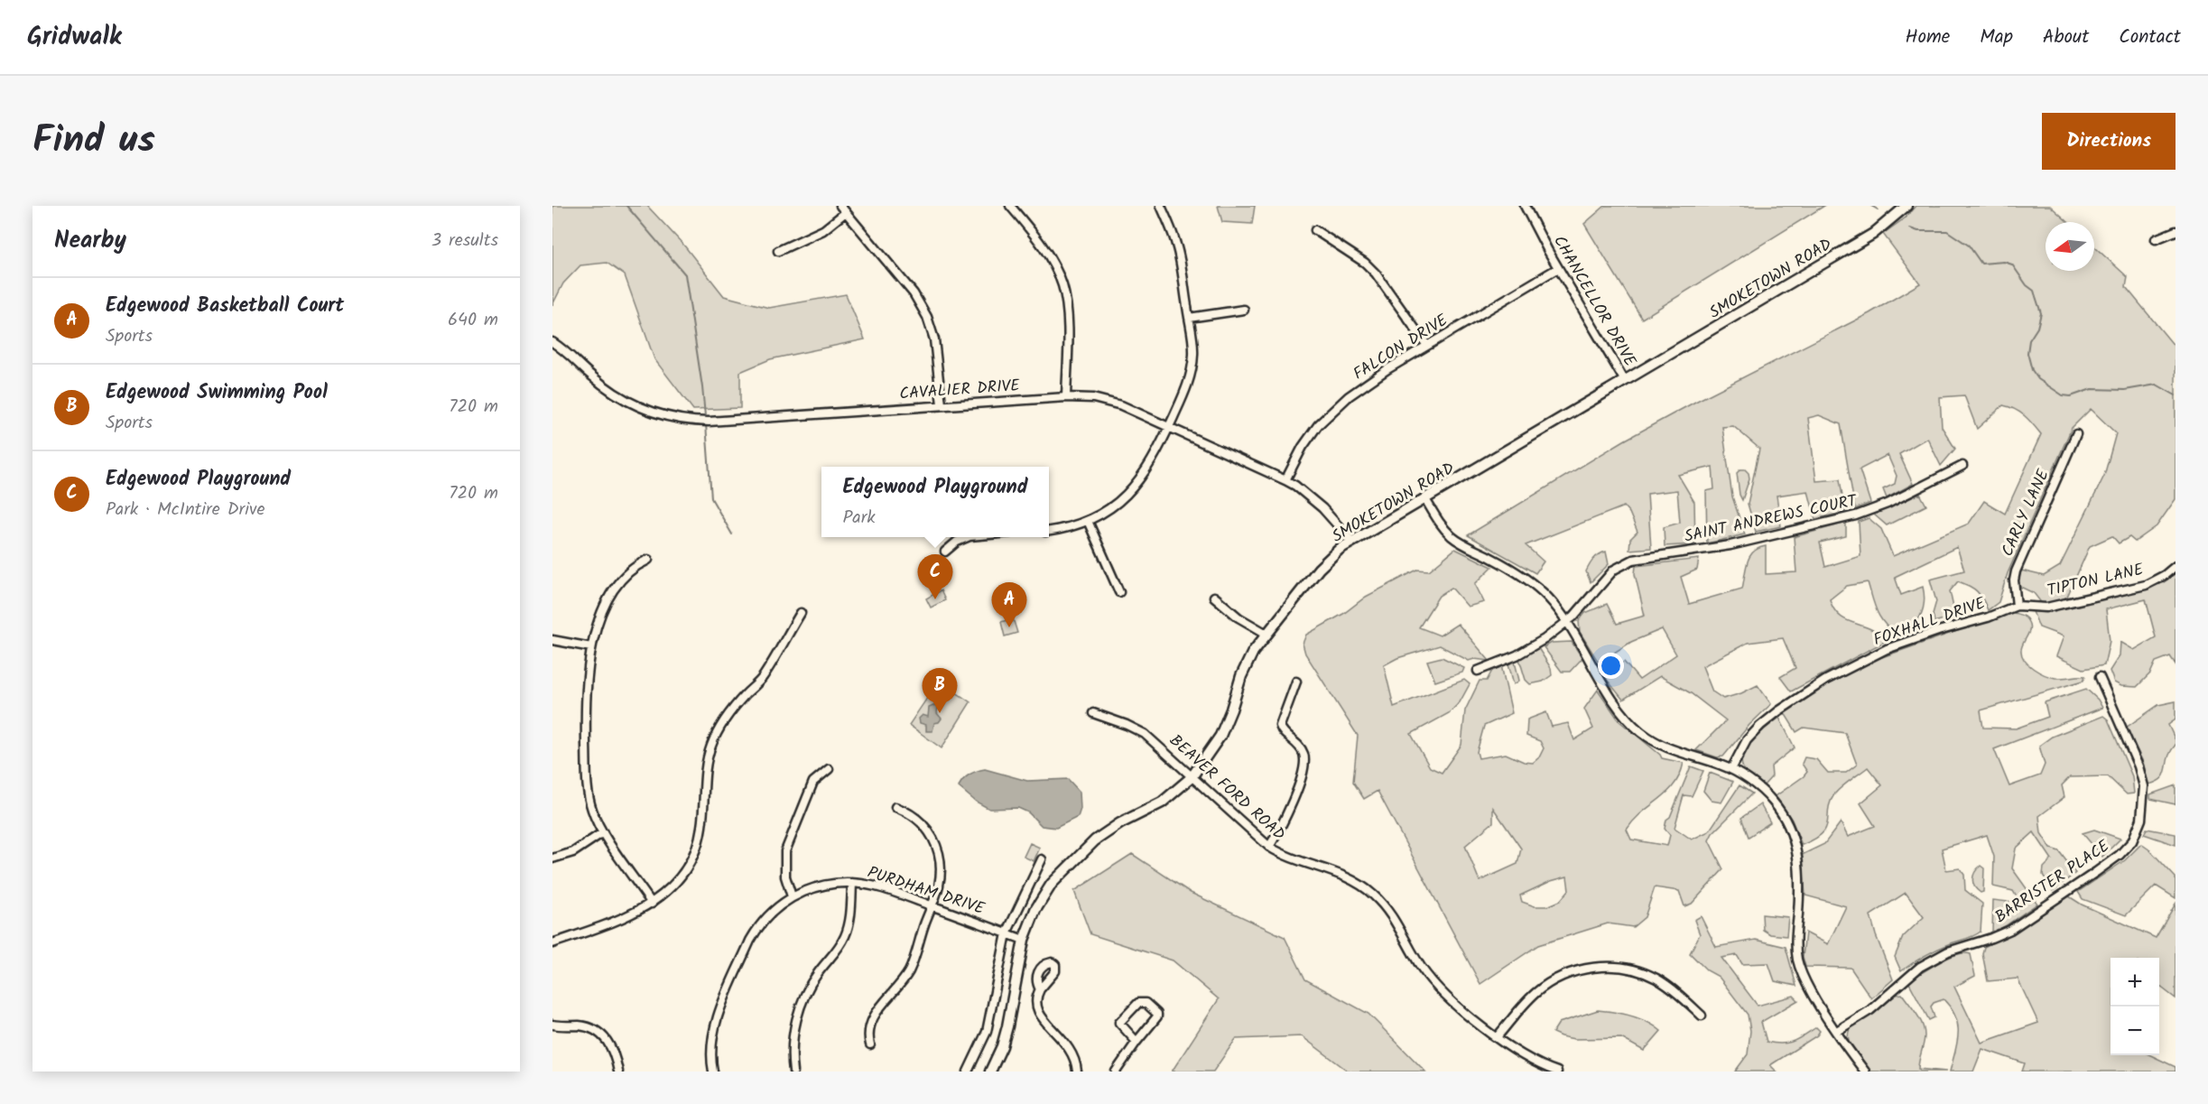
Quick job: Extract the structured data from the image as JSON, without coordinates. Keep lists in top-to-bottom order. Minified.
{"streets":{"main road":["SMOKETOWN ROAD"],"street":["CHANCELLOR DRIVE","FALCON DRIVE","CAVALIER DRIVE","CARLY LANE","SAINT ANDREWS COURT","TIPTON LANE","FOXHALL DRIVE","BEAVER FORD ROAD","BARRISTER PLACE","PURDHAM DRIVE"]},"crossings":[["SMOKETOWN ROAD","CHANCELLOR DRIVE"],["SMOKETOWN ROAD","CAVALIER DRIVE"],["SMOKETOWN ROAD","BEAVER FORD ROAD"],["SMOKETOWN ROAD","PURDHAM DRIVE"],["CHANCELLOR DRIVE","FALCON DRIVE"],["FALCON DRIVE","CAVALIER DRIVE"],["CARLY LANE","TIPTON LANE"],["CARLY LANE","FOXHALL DRIVE"],["TIPTON LANE","FOXHALL DRIVE"]],"north":"left","page":{"header":"Gridwalk","nav":["Home","Map","About","Contact"],"title":"Find us","buttons":"Directions","heading":["Nearby","3 results"],"list":[{"mark":"A","name":"Edgewood Basketball Court","note":"Sports","value":"640 m"},{"mark":"B","name":"Edgewood Swimming Pool","note":"Sports","value":"720 m"},{"mark":"C","name":"Edgewood Playground","note":"Park · McIntire Drive","value":"720 m"}],"popup":["Edgewood Playground","Park"],"pins":["C","A","B"],"map_buttons":["+","−"]}}
